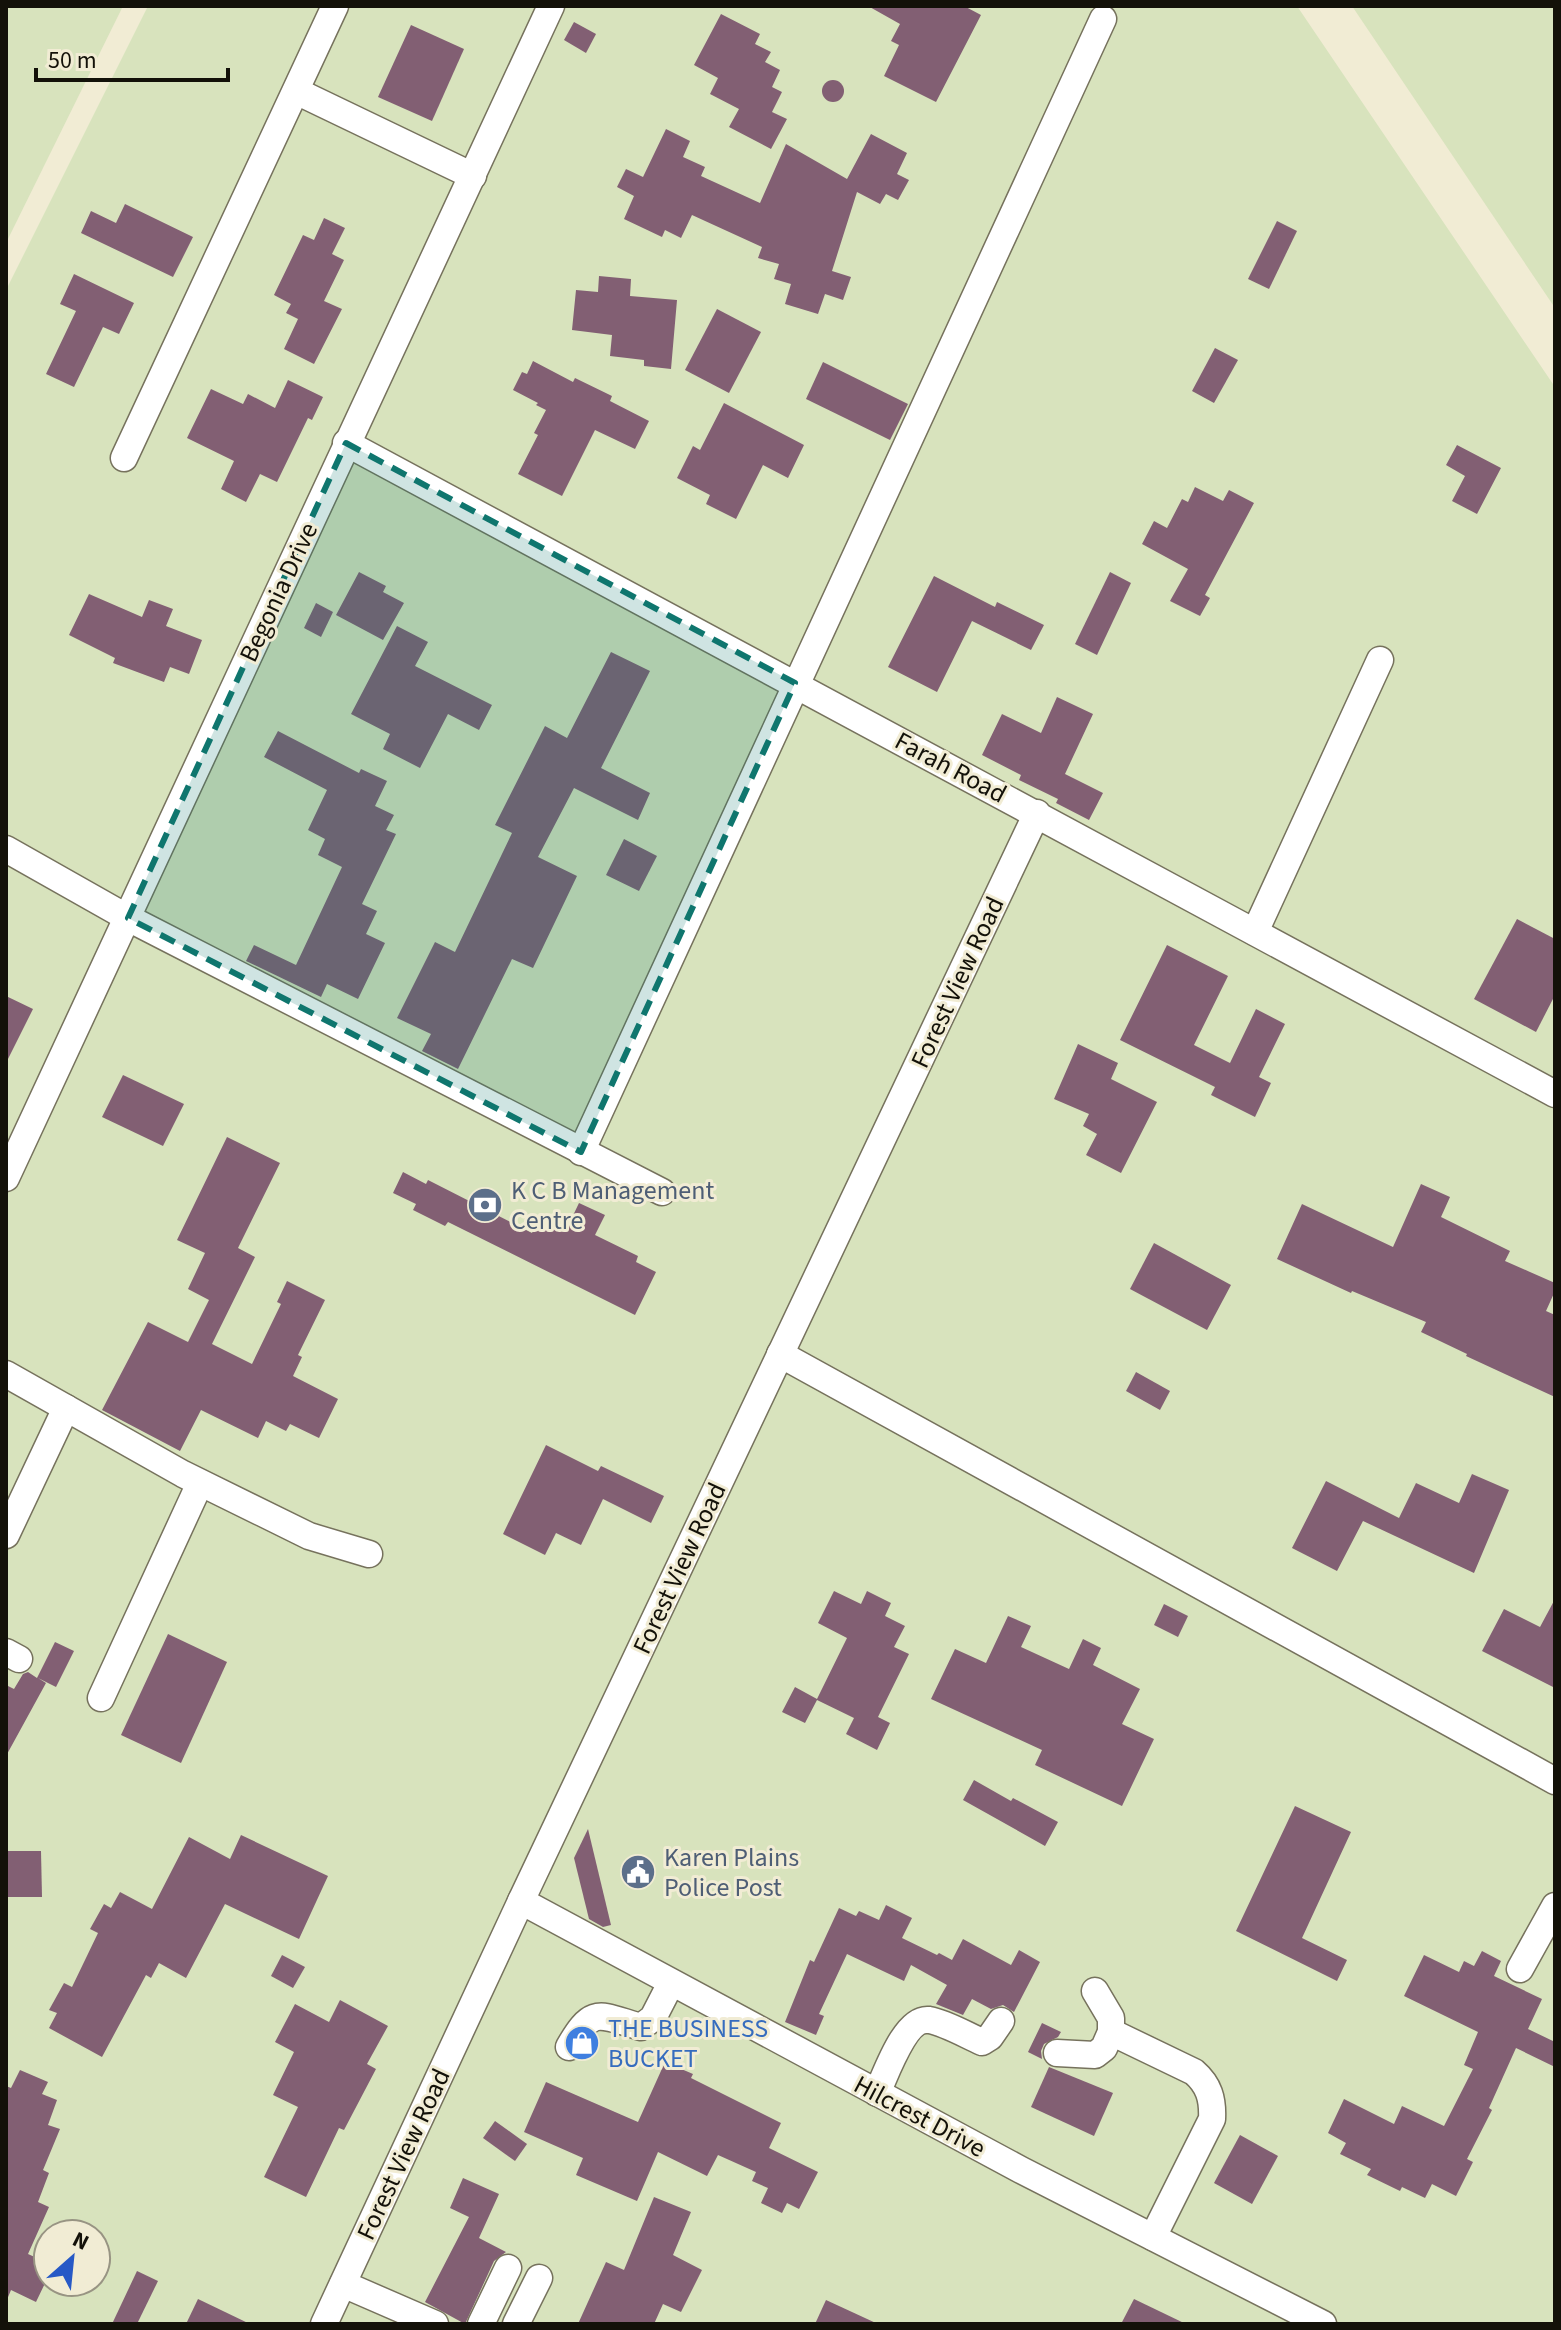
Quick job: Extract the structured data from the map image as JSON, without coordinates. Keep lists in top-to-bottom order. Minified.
{"streets":{"street":["Begonia Drive","Farah Road","Forest View Road","Hilcrest Drive"]},"crossings":[["Begonia Drive","Farah Road"],["Farah Road","Forest View Road"],["Forest View Road","Hilcrest Drive"]],"places":{"bank":["K C B Management Centre"],"public building":["Karen Plains Police Post"],"shop":["THE BUSINESS BUCKET"]},"scale_bar":"50 m","north":"top right"}
